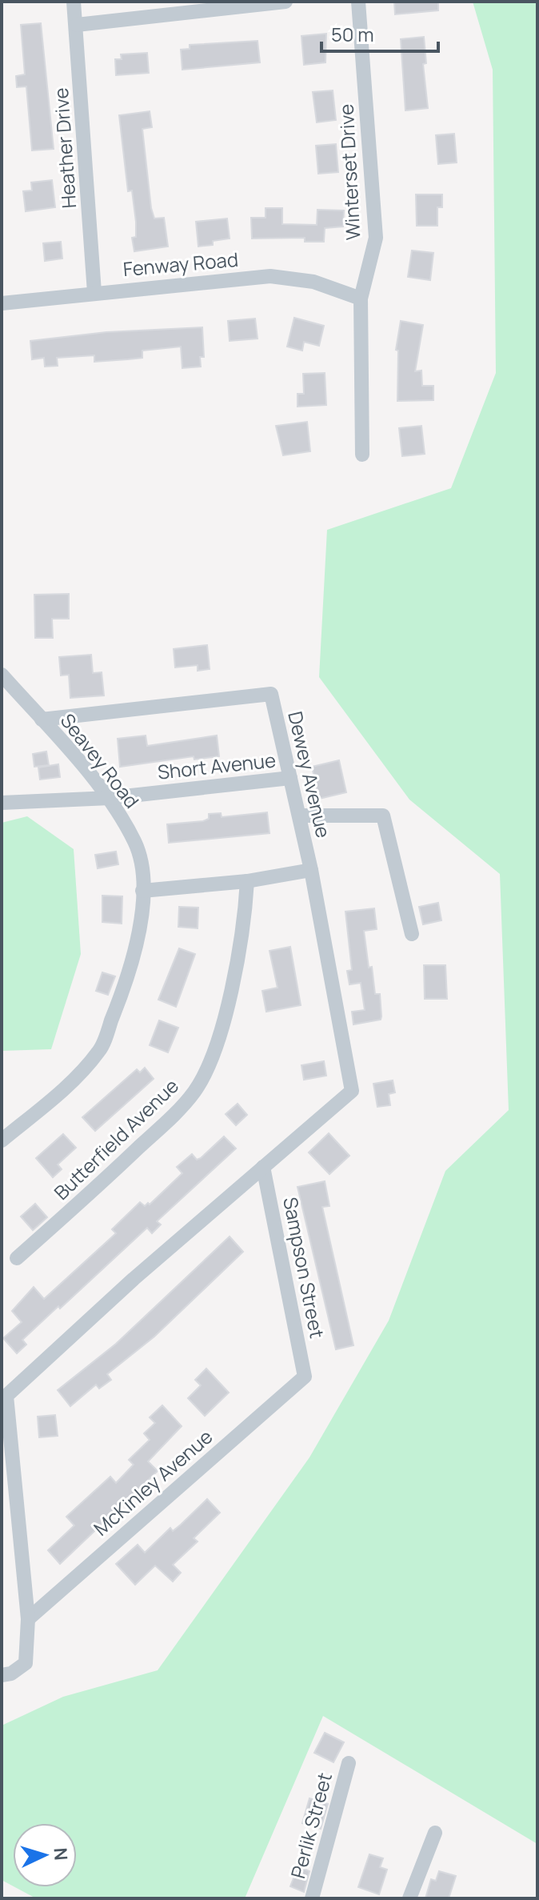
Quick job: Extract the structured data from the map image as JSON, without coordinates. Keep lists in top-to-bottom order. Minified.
{"streets":{"street":["Heather Drive","Winterset Drive","Fenway Road","Seavey Road","Short Avenue","Dewey Avenue","Butterfield Avenue","Sampson Street","McKinley Avenue","Perlik Street"]},"crossings":[["Heather Drive","Fenway Road"],["Winterset Drive","Fenway Road"],["Seavey Road","Short Avenue"],["Seavey Road","Dewey Avenue"],["Short Avenue","Dewey Avenue"],["Dewey Avenue","Sampson Street"],["Sampson Street","McKinley Avenue"]],"scale_bar":"50 m","north":"right"}
